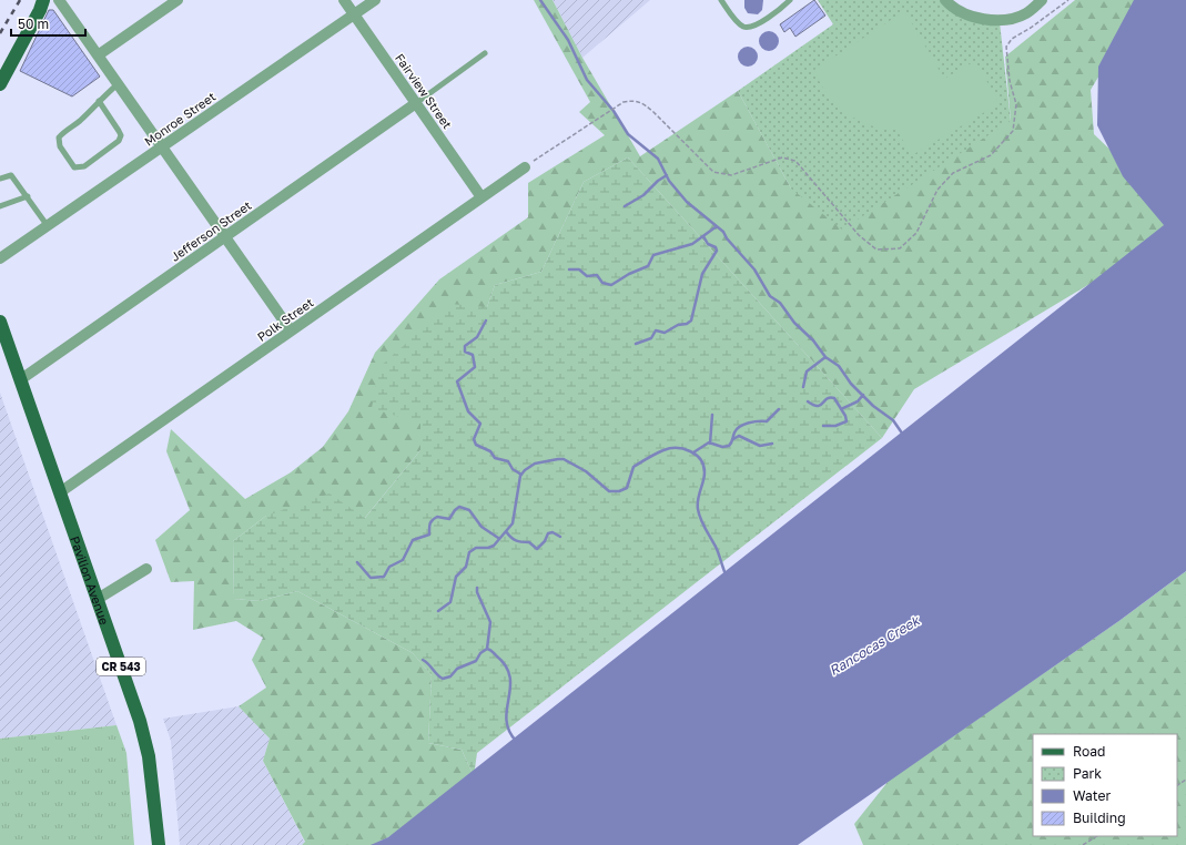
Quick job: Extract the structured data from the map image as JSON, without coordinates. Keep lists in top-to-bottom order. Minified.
{"streets":{"main road":["Pavilion Avenue","CR 543"],"street":["Fairview Street","Monroe Street","Jefferson Street","Polk Street"]},"crossings":[["Fairview Street","Monroe Street"],["Fairview Street","Jefferson Street"],["Fairview Street","Polk Street"],["Jefferson Street","Pavilion Avenue"],["Polk Street","Pavilion Avenue"]],"water":["Rancocas Creek"],"legend":["Road","Park","Water","Building"],"scale_bar":"50 m"}
